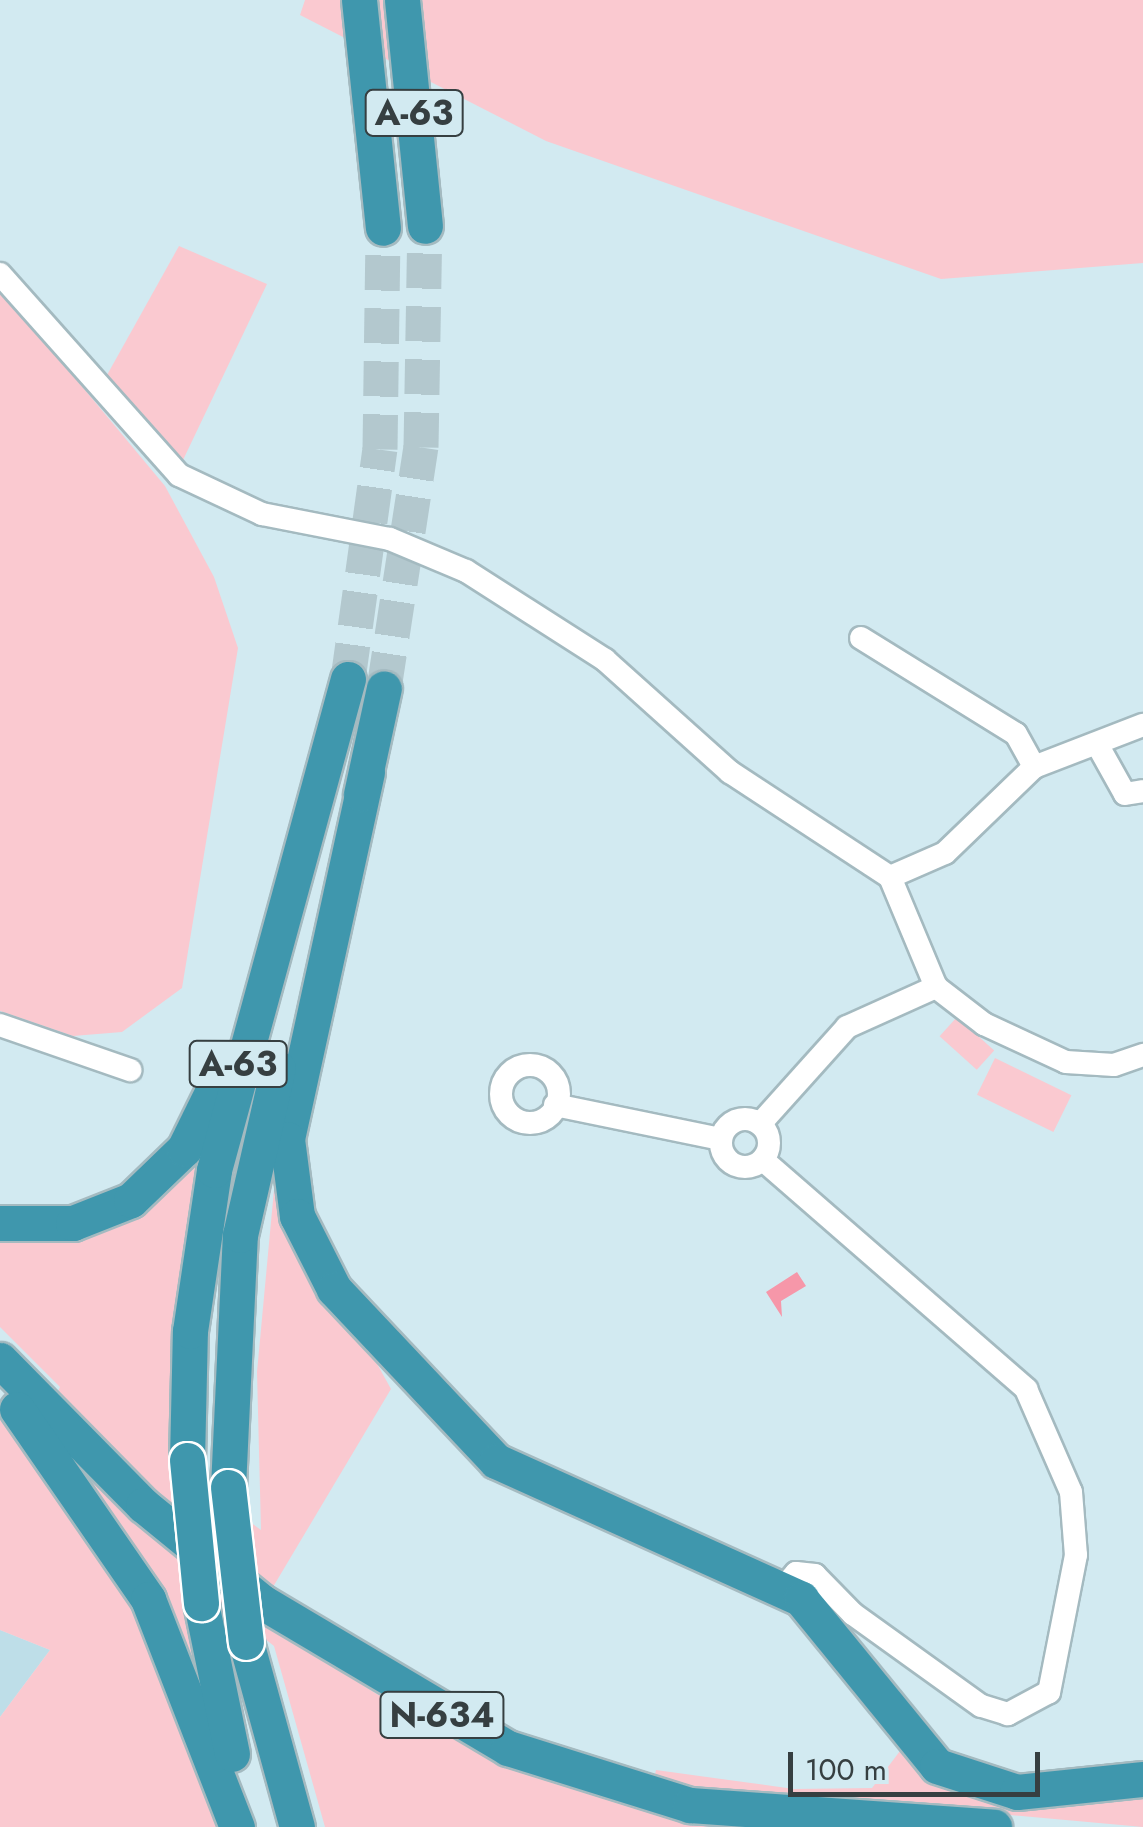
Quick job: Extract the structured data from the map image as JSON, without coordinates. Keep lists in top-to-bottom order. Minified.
{"streets":{"highway":["A-63","N-634"]},"scale_bar":"100 m"}
